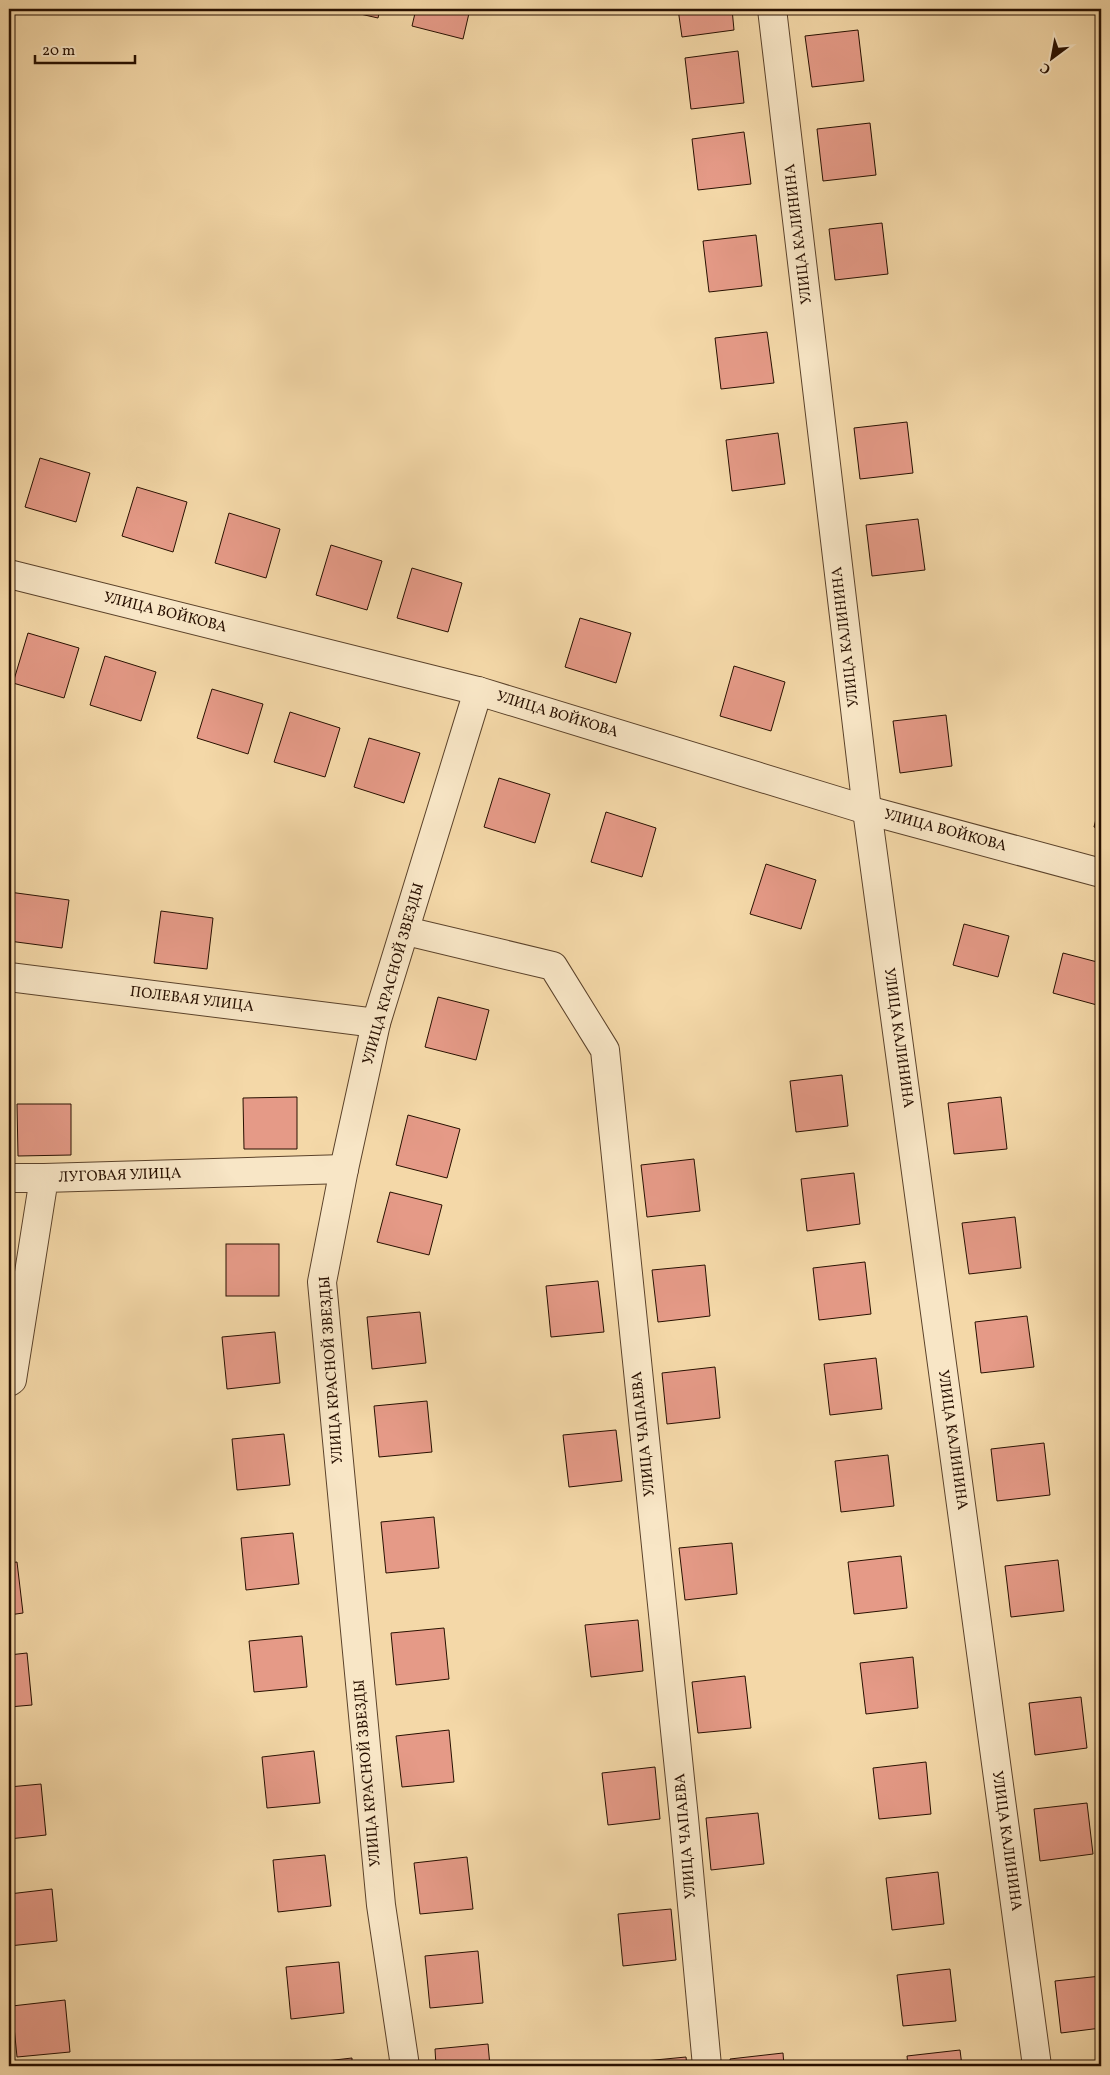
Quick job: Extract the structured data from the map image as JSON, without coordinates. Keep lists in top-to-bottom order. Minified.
{"streets":{"street":["УЛИЦА КАЛИНИНА","УЛИЦА ВОЙКОВА","УЛИЦА КРАСНОЙ ЗВЕЗДЫ","ПОЛЕВАЯ УЛИЦА","ЛУГОВАЯ УЛИЦА","УЛИЦА ЧАПАЕВА"]},"crossings":[["УЛИЦА КАЛИНИНА","УЛИЦА ВОЙКОВА"],["УЛИЦА ВОЙКОВА","УЛИЦА КРАСНОЙ ЗВЕЗДЫ"],["УЛИЦА КРАСНОЙ ЗВЕЗДЫ","ПОЛЕВАЯ УЛИЦА"],["УЛИЦА КРАСНОЙ ЗВЕЗДЫ","ЛУГОВАЯ УЛИЦА"],["УЛИЦА КРАСНОЙ ЗВЕЗДЫ","УЛИЦА ЧАПАЕВА"]],"scale_bar":"20 m","north":"bottom left"}
